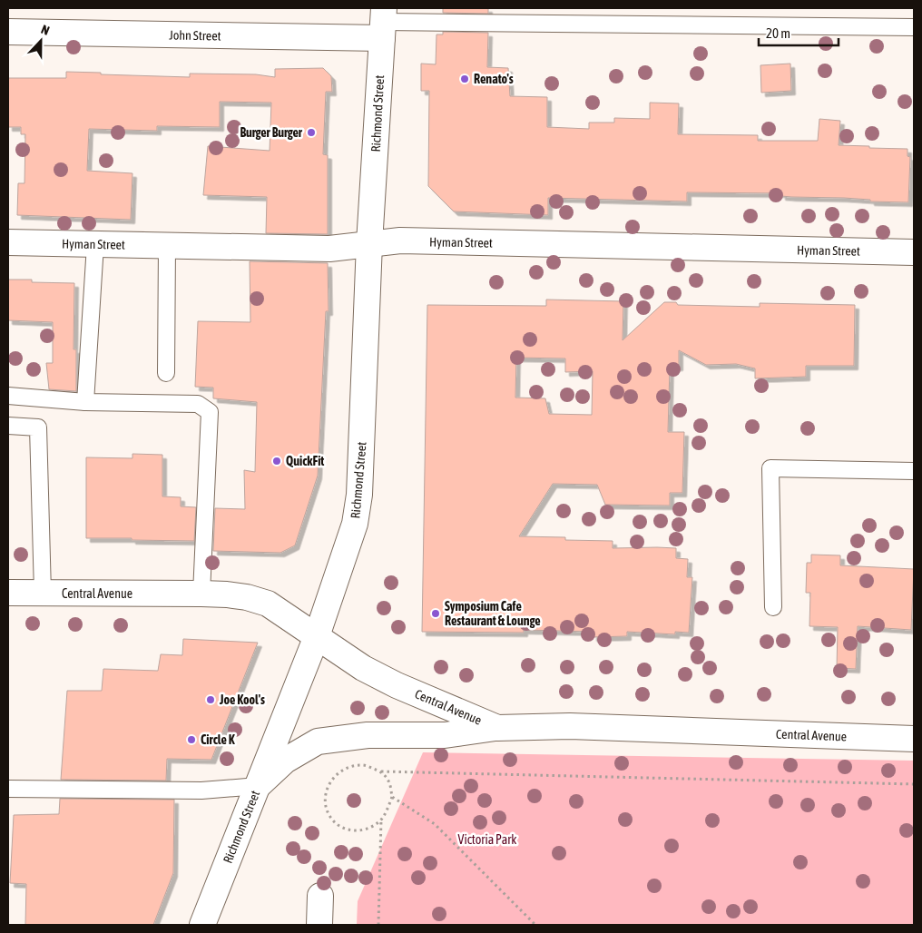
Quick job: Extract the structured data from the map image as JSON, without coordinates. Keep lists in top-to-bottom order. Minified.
{"streets":{"street":["John Street","Richmond Street","Hyman Street","Central Avenue"]},"crossings":[["John Street","Richmond Street"],["Richmond Street","Hyman Street"],["Richmond Street","Central Avenue"]],"parks":["Victoria Park"],"places":["Renato's","Burger Burger","QuickFit","Symposium Cafe Restaurant & Lounge","Joe Kool's","Circle K"],"scale_bar":"20 m","north":"top"}
